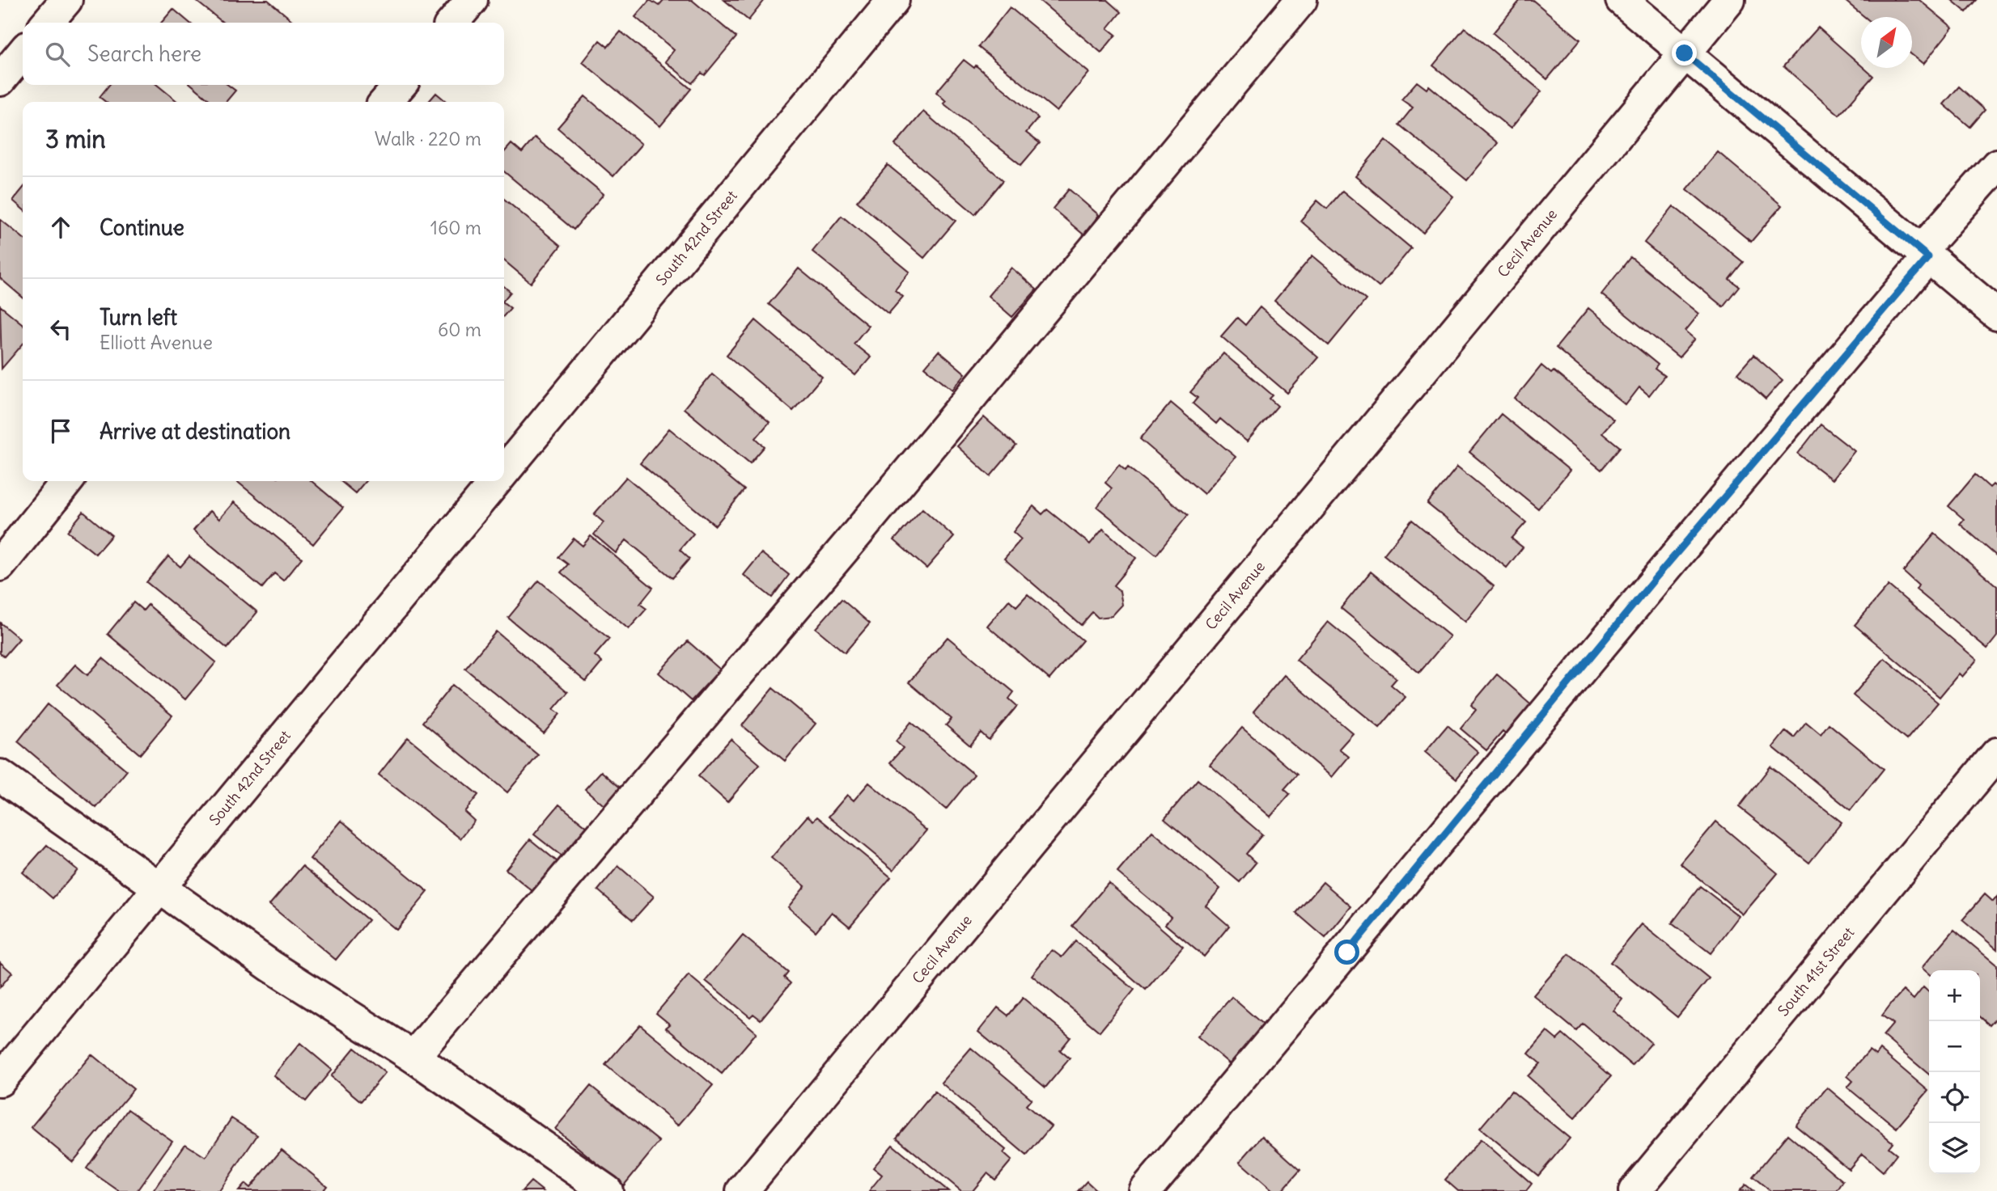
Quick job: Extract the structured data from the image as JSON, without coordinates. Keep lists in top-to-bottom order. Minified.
{"streets":{"street":["South 42nd Street","Cecil Avenue","South 41st Street"]},"north":"top right","page":{"search":"Search here","heading":["3 min","Walk · 220 m"],"list":[["Continue","160 m"],["Turn left","Elliott Avenue","60 m"],"Arrive at destination"],"map_buttons":["+","−"]}}
